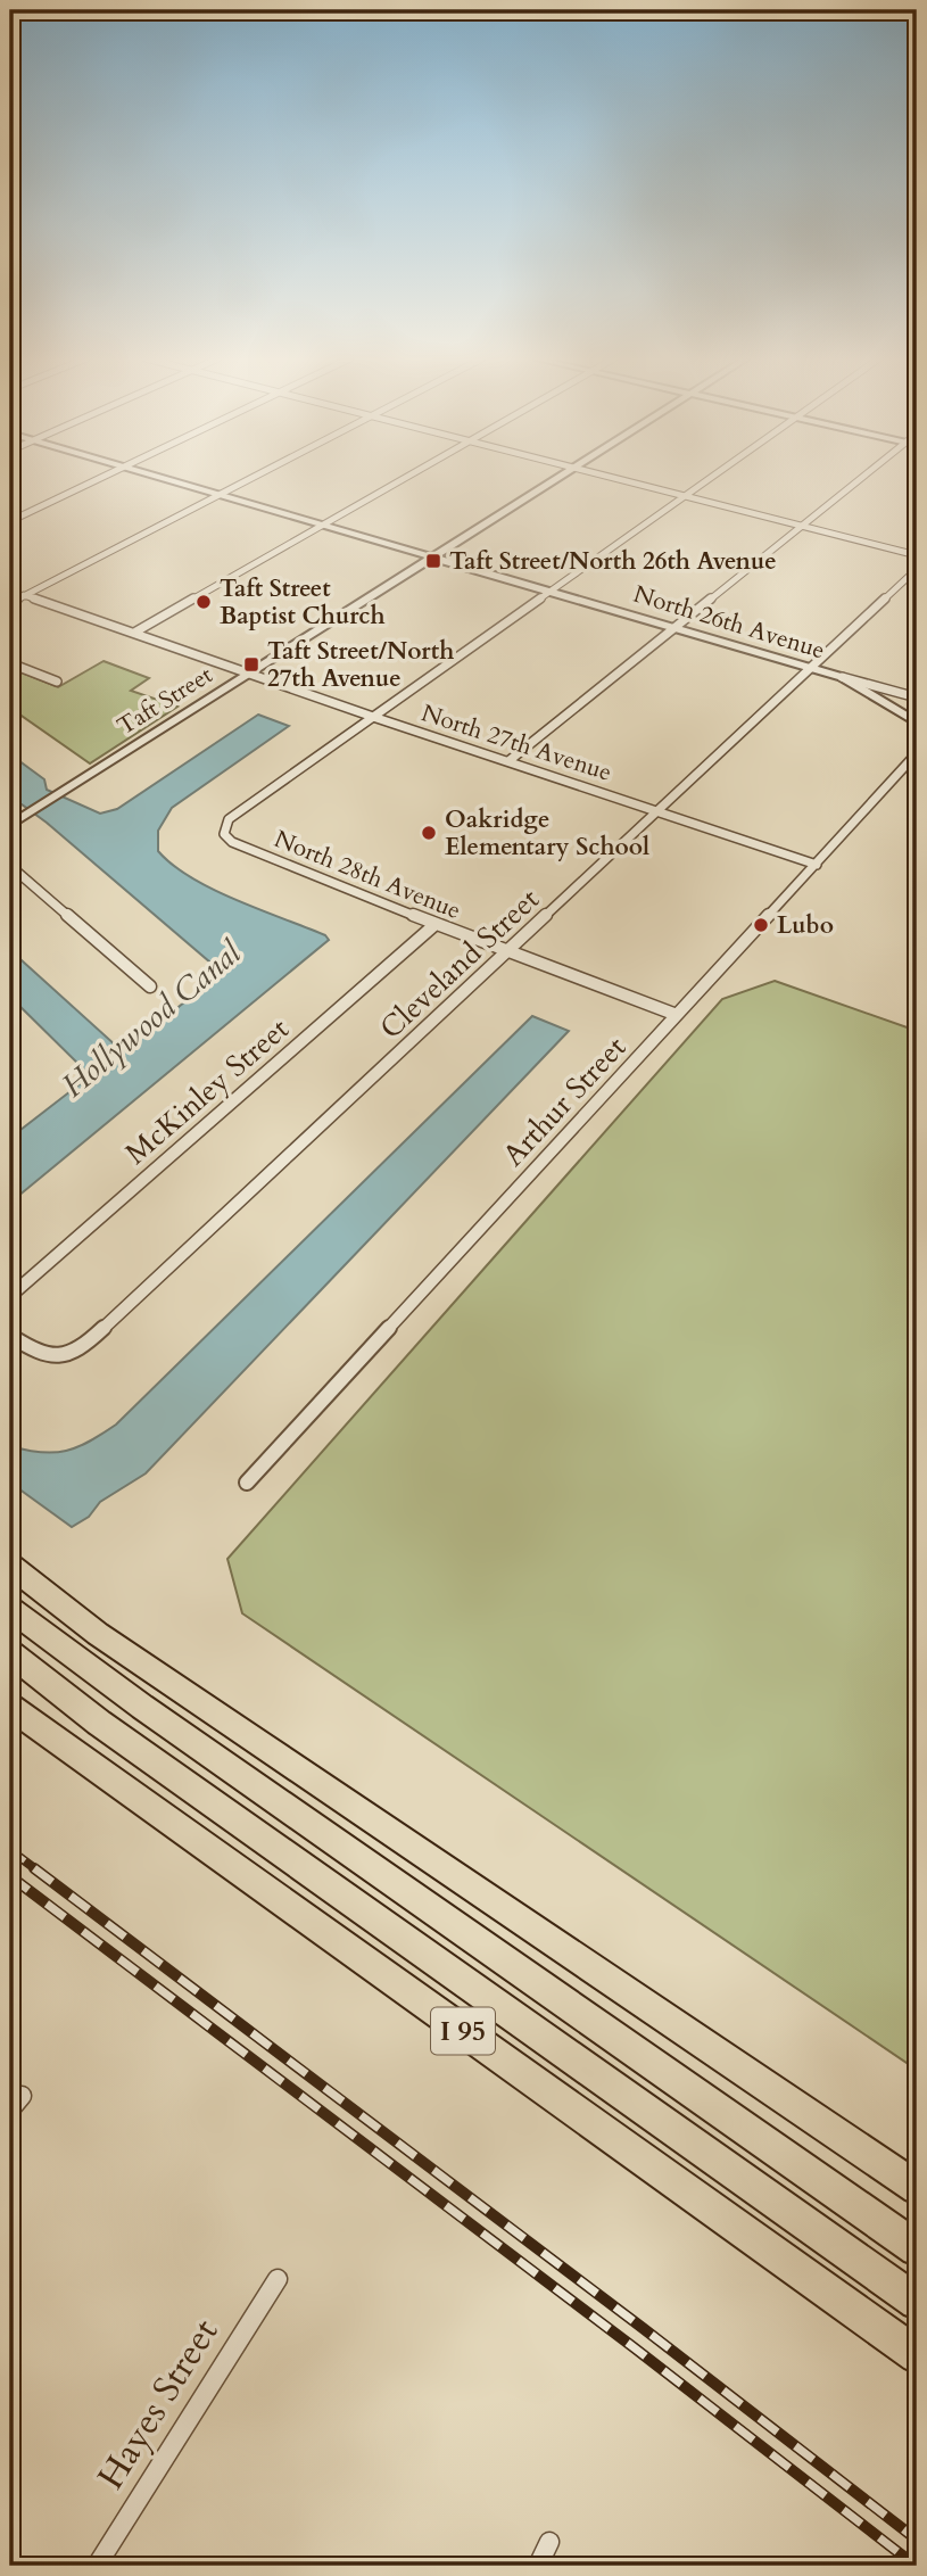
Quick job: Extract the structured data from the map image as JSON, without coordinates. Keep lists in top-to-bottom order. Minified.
{"streets":{"highway":["I 95"],"street":["North 26th Avenue","Taft Street","North 27th Avenue","North 28th Avenue","Cleveland Street","McKinley Street","Arthur Street","Hayes Street"]},"crossings":[["North 26th Avenue","Taft Street"],["North 26th Avenue","Cleveland Street"],["Taft Street","North 27th Avenue"],["North 27th Avenue","North 28th Avenue"],["North 27th Avenue","Cleveland Street"],["North 27th Avenue","Arthur Street"],["North 28th Avenue","Cleveland Street"],["North 28th Avenue","McKinley Street"],["North 28th Avenue","Arthur Street"]],"water":["Hollywood Canal"],"places":{"transit":["Taft Street/North 26th Avenue","Taft Street/North 27th Avenue"],"other":["Taft Street Baptist Church","Oakridge Elementary School","Lubo"]}}
